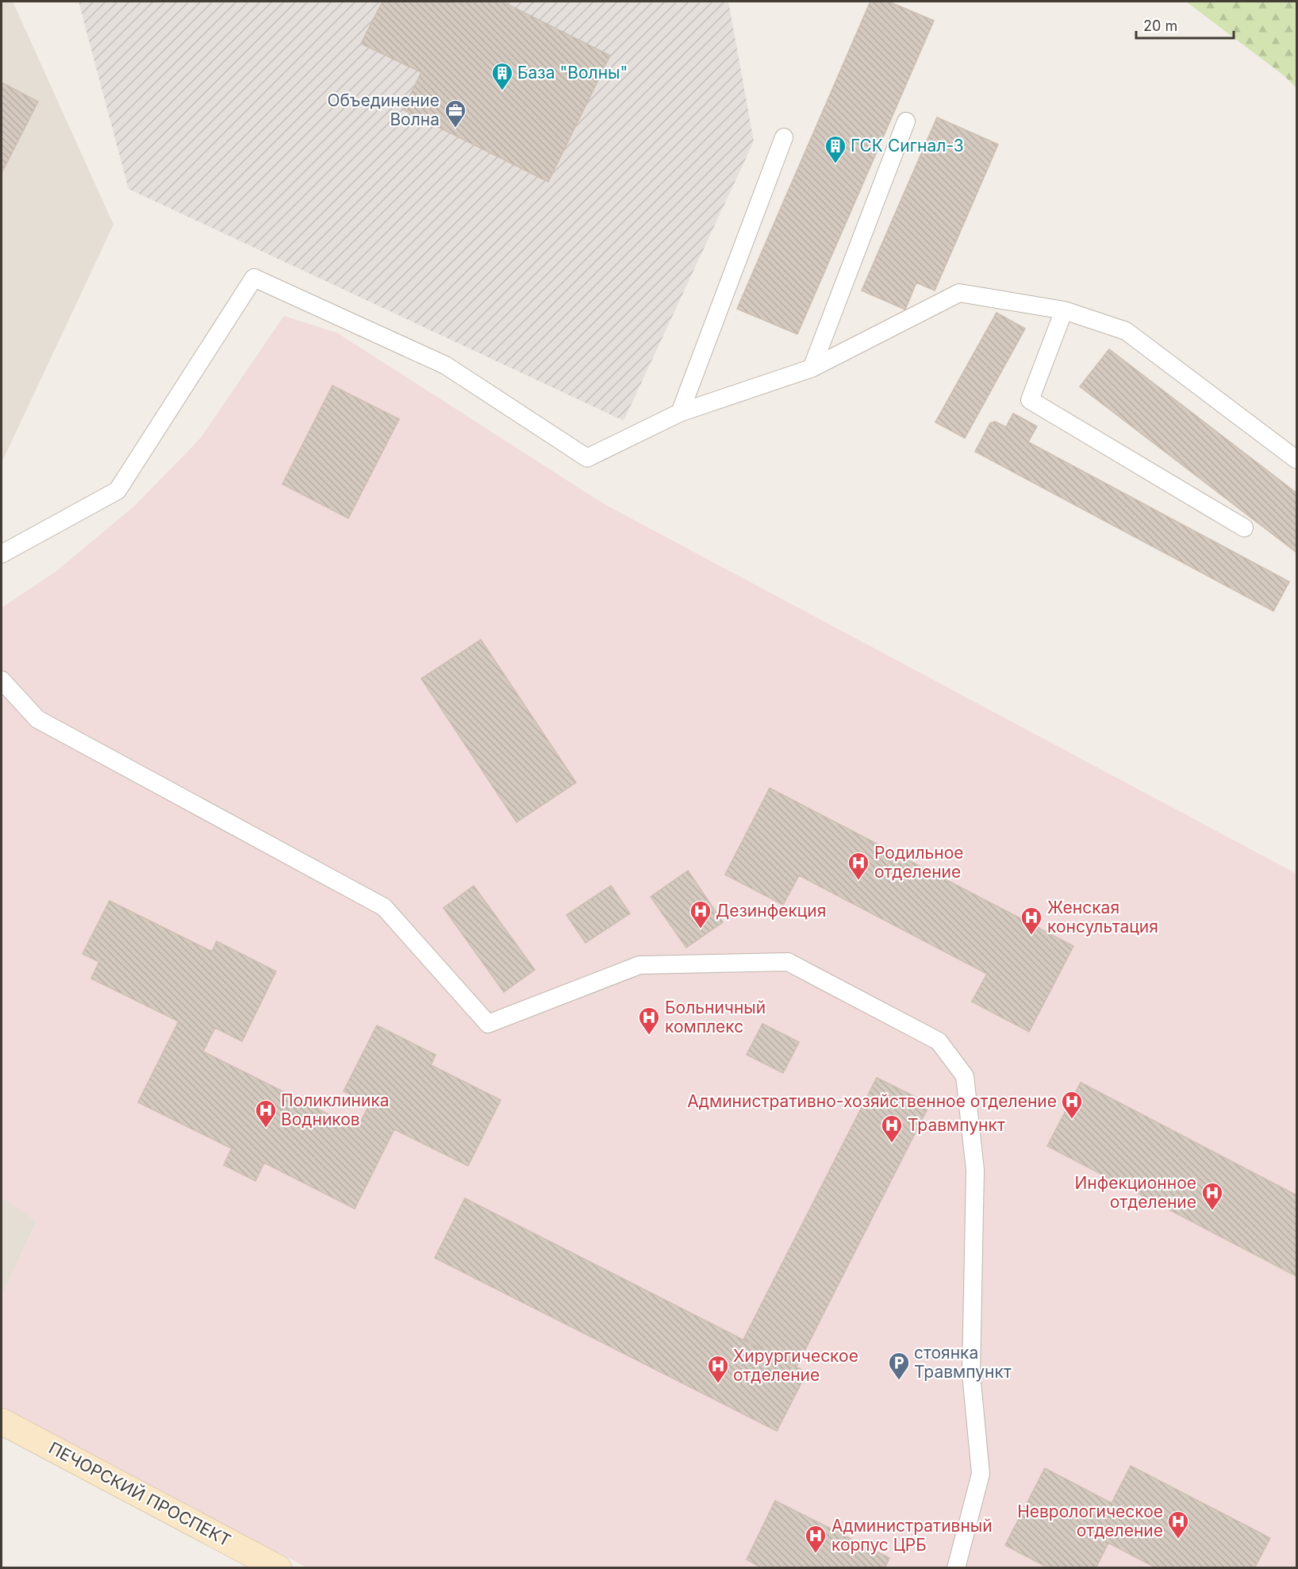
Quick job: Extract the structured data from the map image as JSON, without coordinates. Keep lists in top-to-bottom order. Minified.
{"streets":{"main road":["ПЕЧОРСКИЙ ПРОСПЕКТ"]},"places":{"building":["База \"Волны\"","ГСК Сигнал-3"],"office":["Объединение Волна"],"hospital":["Родильное отделение","Дезинфекция","Женская консультация","Больничный комплекс","Административно-хозяйственное отделение","Поликлиника Водников","Травмпункт","Инфекционное отделение","Хирургическое отделение","Неврологическое отделение","Административный корпус ЦРБ"],"parking":["стоянка Травмпункт"]},"scale_bar":"20 m"}
